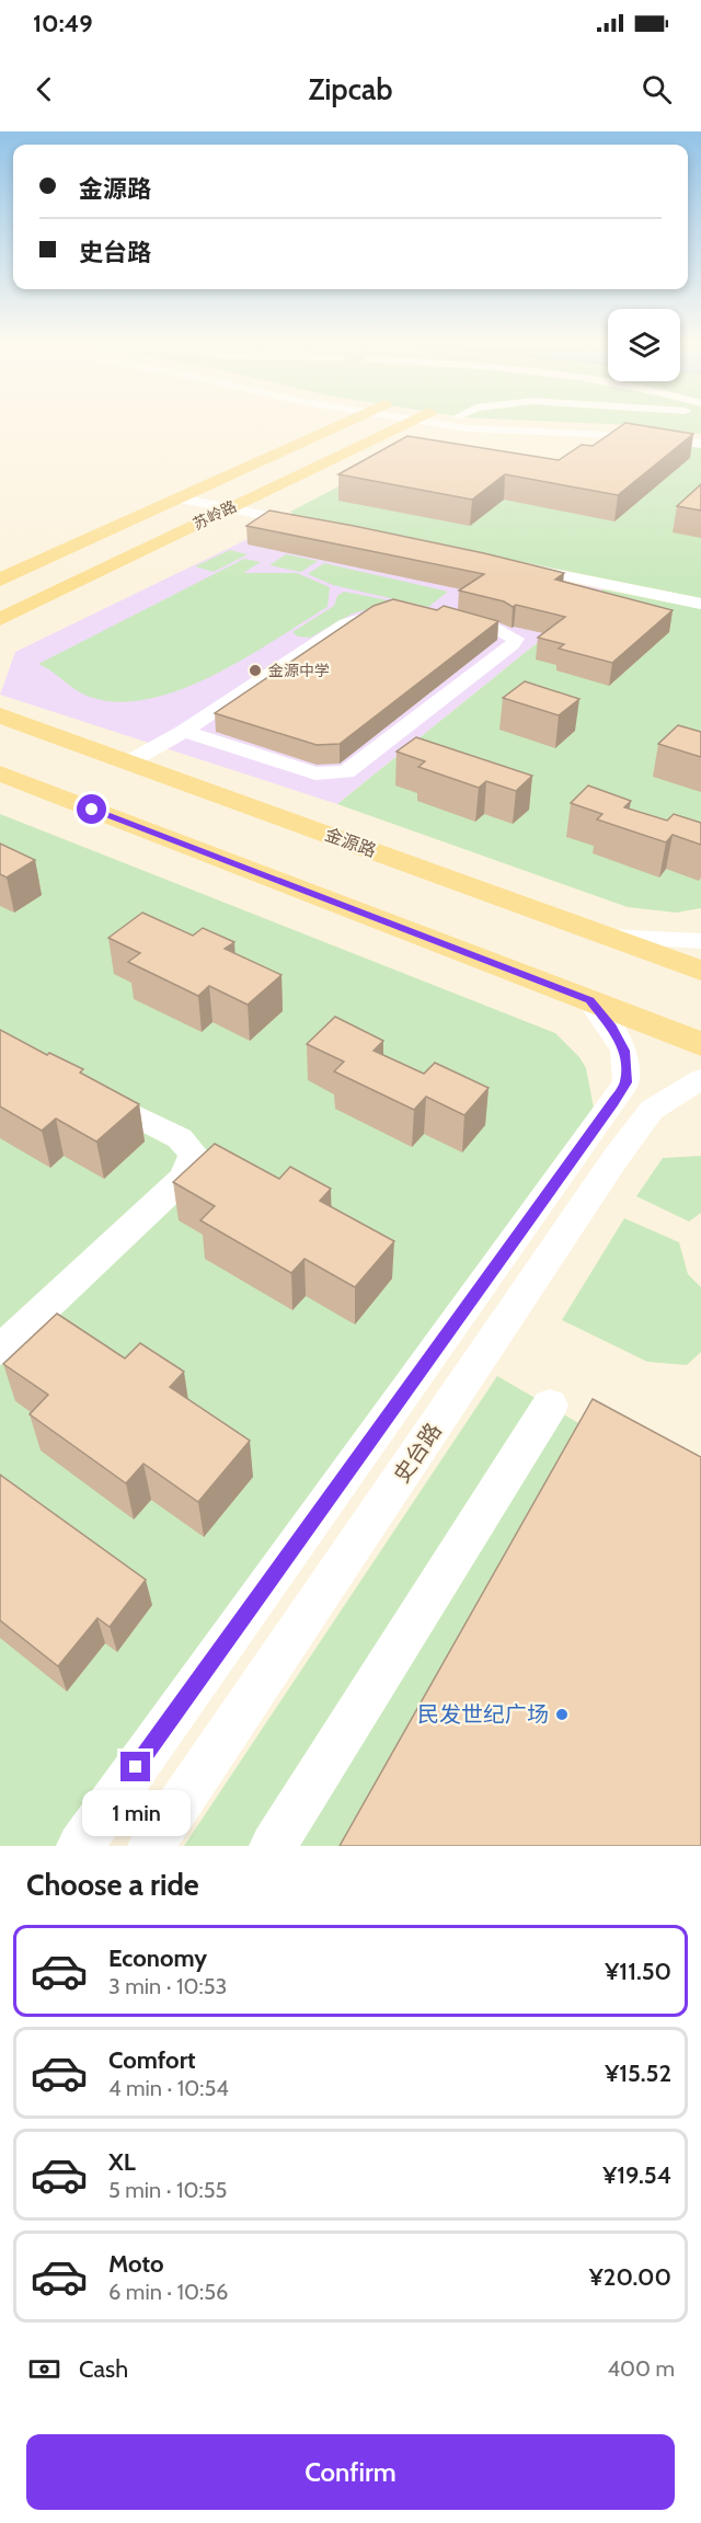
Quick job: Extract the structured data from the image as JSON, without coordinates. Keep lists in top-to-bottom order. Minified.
{"streets":{"main road":["苏岭路","金源路"],"street":["史台路"]},"places":["金源中学","民发世纪广场"],"page":{"status":"10:49","header":"Zipcab","banner":["金源路","史台路"],"bubble":"1 min","heading":"Choose a ride","list":[{"name":"Economy","note":"3 min · 10:53","value":"¥11.50"},{"name":"Comfort","note":"4 min · 10:54","value":"¥15.52"},{"name":"XL","note":"5 min · 10:55","value":"¥19.54"},{"name":"Moto","note":"6 min · 10:56","value":"¥20.00"}],"pay":["Cash","400 m"],"buttons":"Confirm"}}
